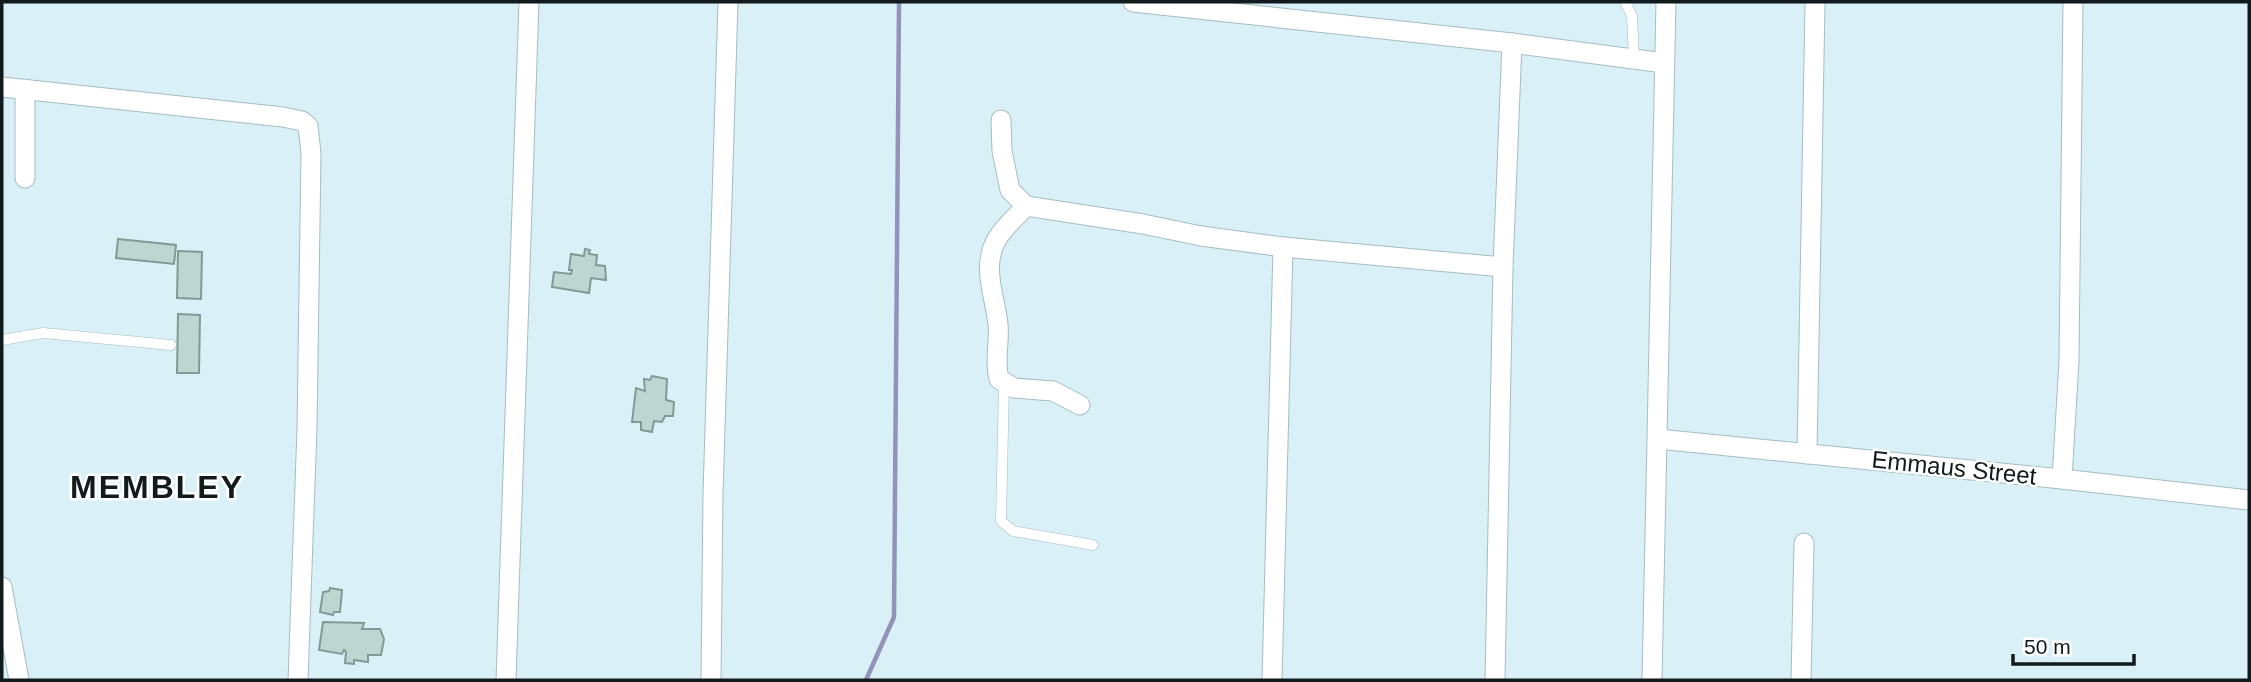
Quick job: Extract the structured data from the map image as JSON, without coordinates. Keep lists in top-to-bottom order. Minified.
{"streets":{"street":["Emmaus Street"]},"districts":["MEMBLEY"],"scale_bar":"50 m"}
